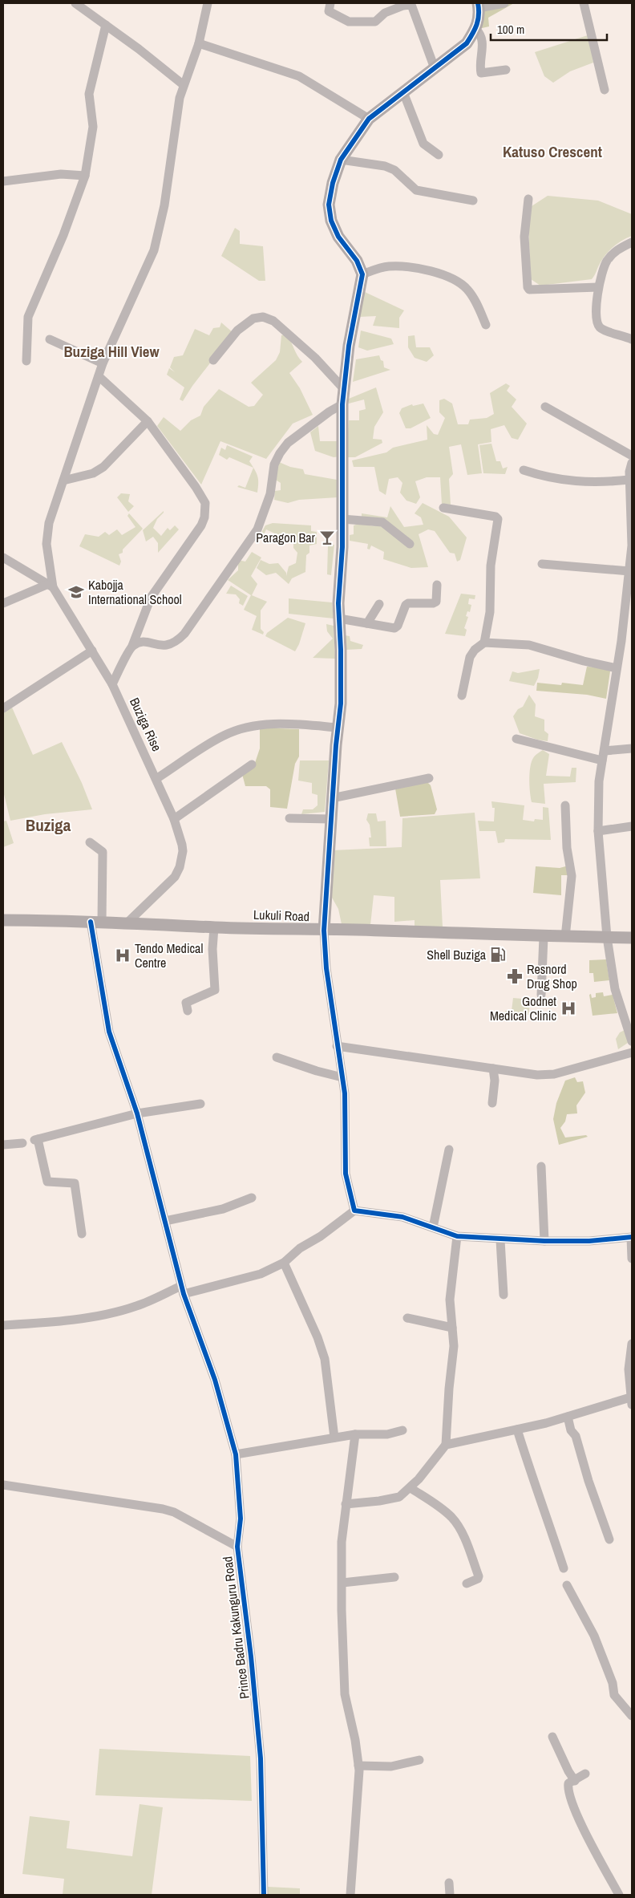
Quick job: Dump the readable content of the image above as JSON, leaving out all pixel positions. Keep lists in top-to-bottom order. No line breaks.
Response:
{"streets":{"street":["Buziga Rise","Lukuli Road","Prince Badru Kakunguru Road"]},"crossings":[["Buziga Rise","Lukuli Road"],["Lukuli Road","Prince Badru Kakunguru Road"]],"districts":["Katuso Crescent","Buziga Hill View","Buziga"],"places":{"bar":["Paragon Bar"],"school or university":["Kabojja International School"],"fuel station":["Shell Buziga"],"hospital":["Tendo Medical Centre","Godnet Medical Clinic"],"pharmacy":["Resnord Drug Shop"]},"scale_bar":"100 m"}
